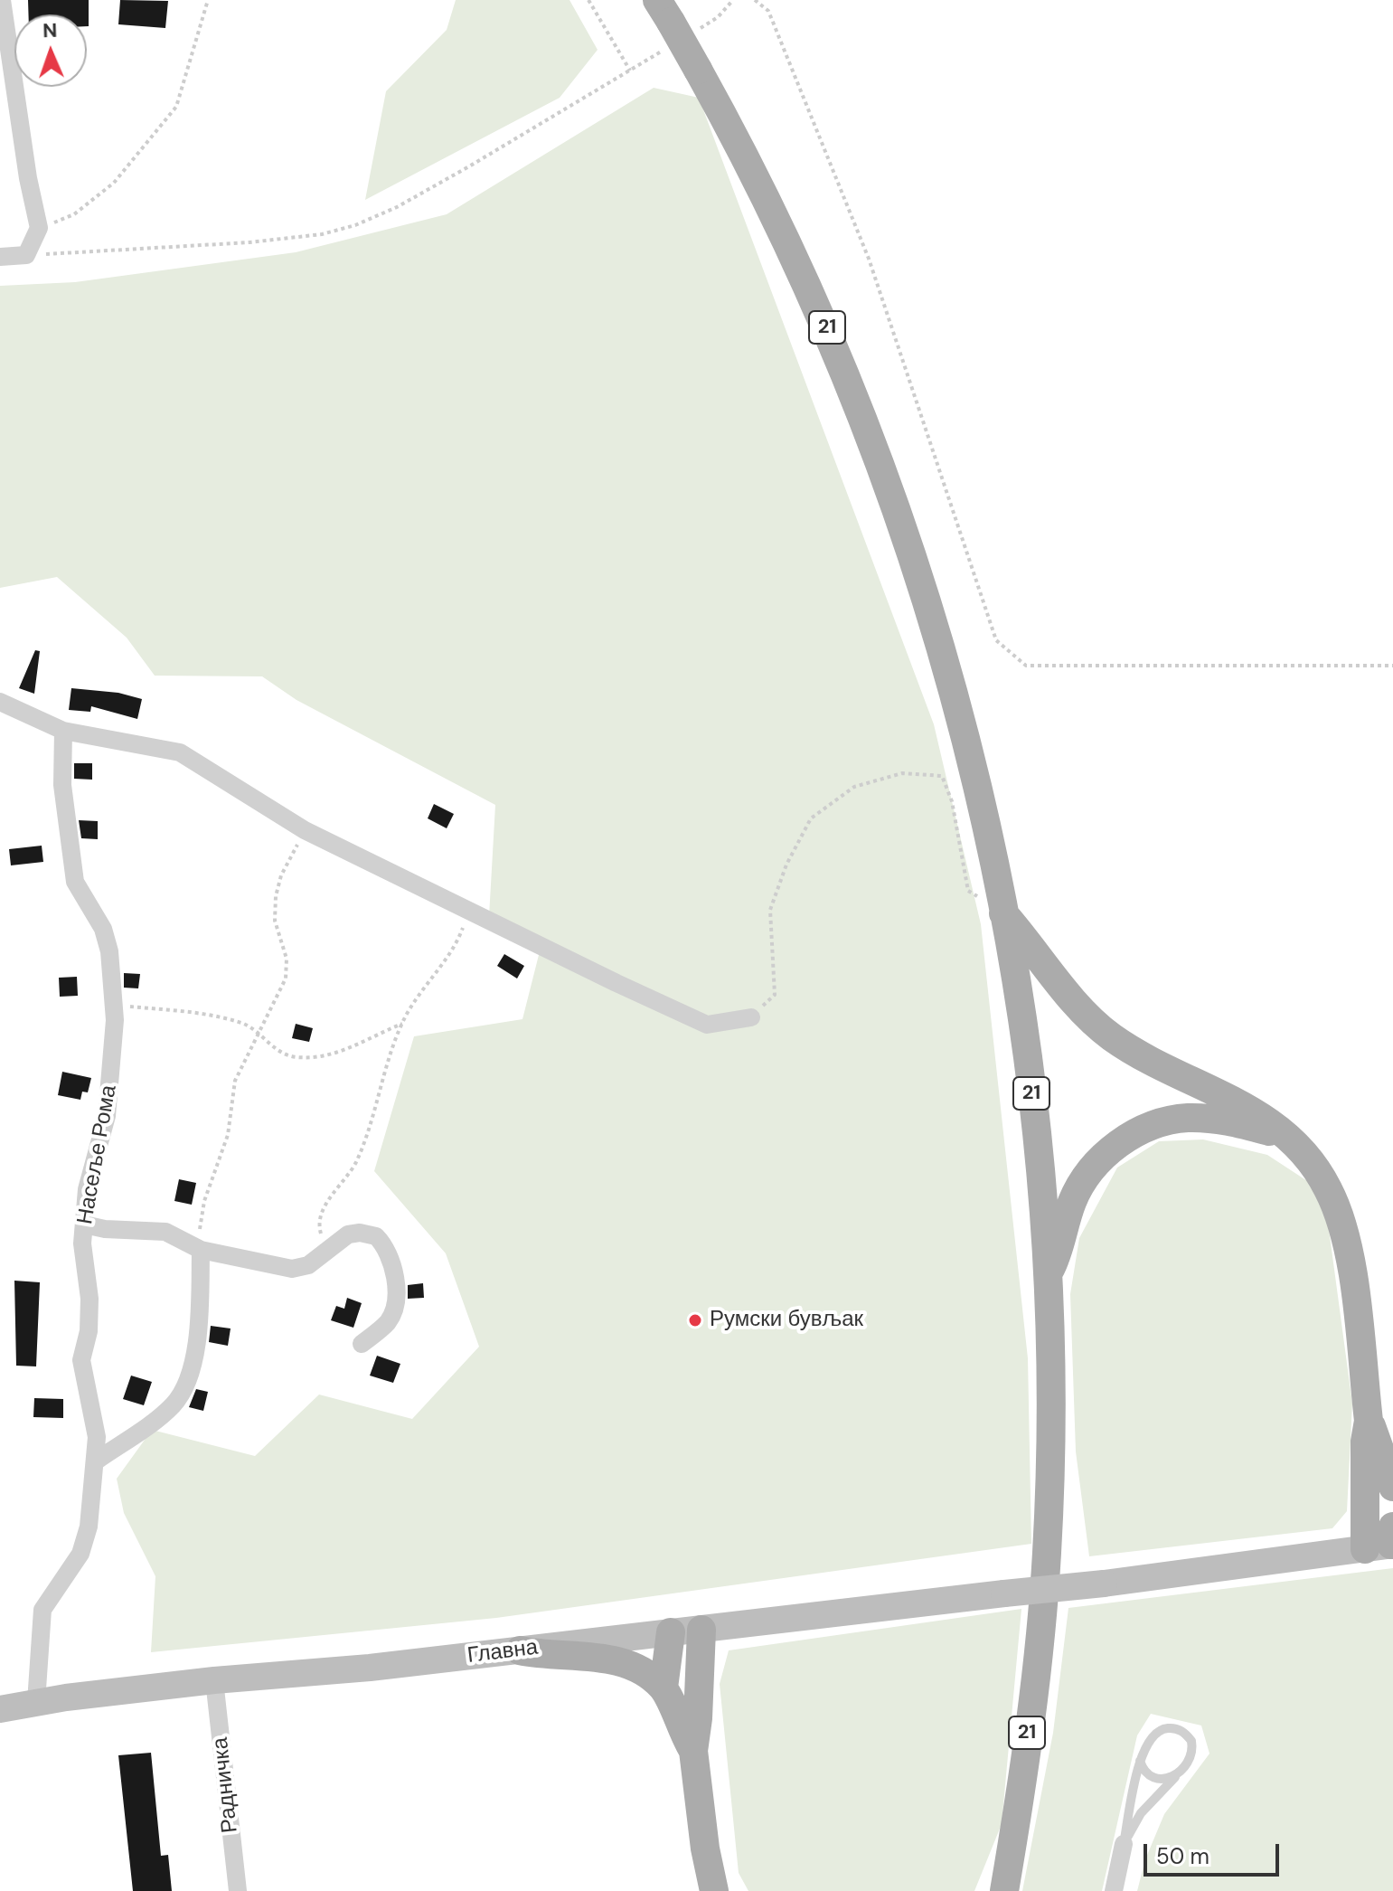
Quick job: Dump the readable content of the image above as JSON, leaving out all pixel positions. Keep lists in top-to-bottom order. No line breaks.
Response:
{"streets":{"main road":["21","Главна"],"street":["Насеље Рома","Радничка"]},"crossings":[["Насеље Рома","Главна"],["Главна","Радничка"]],"places":["Румски бувљак"],"scale_bar":"50 m","north":"top"}
